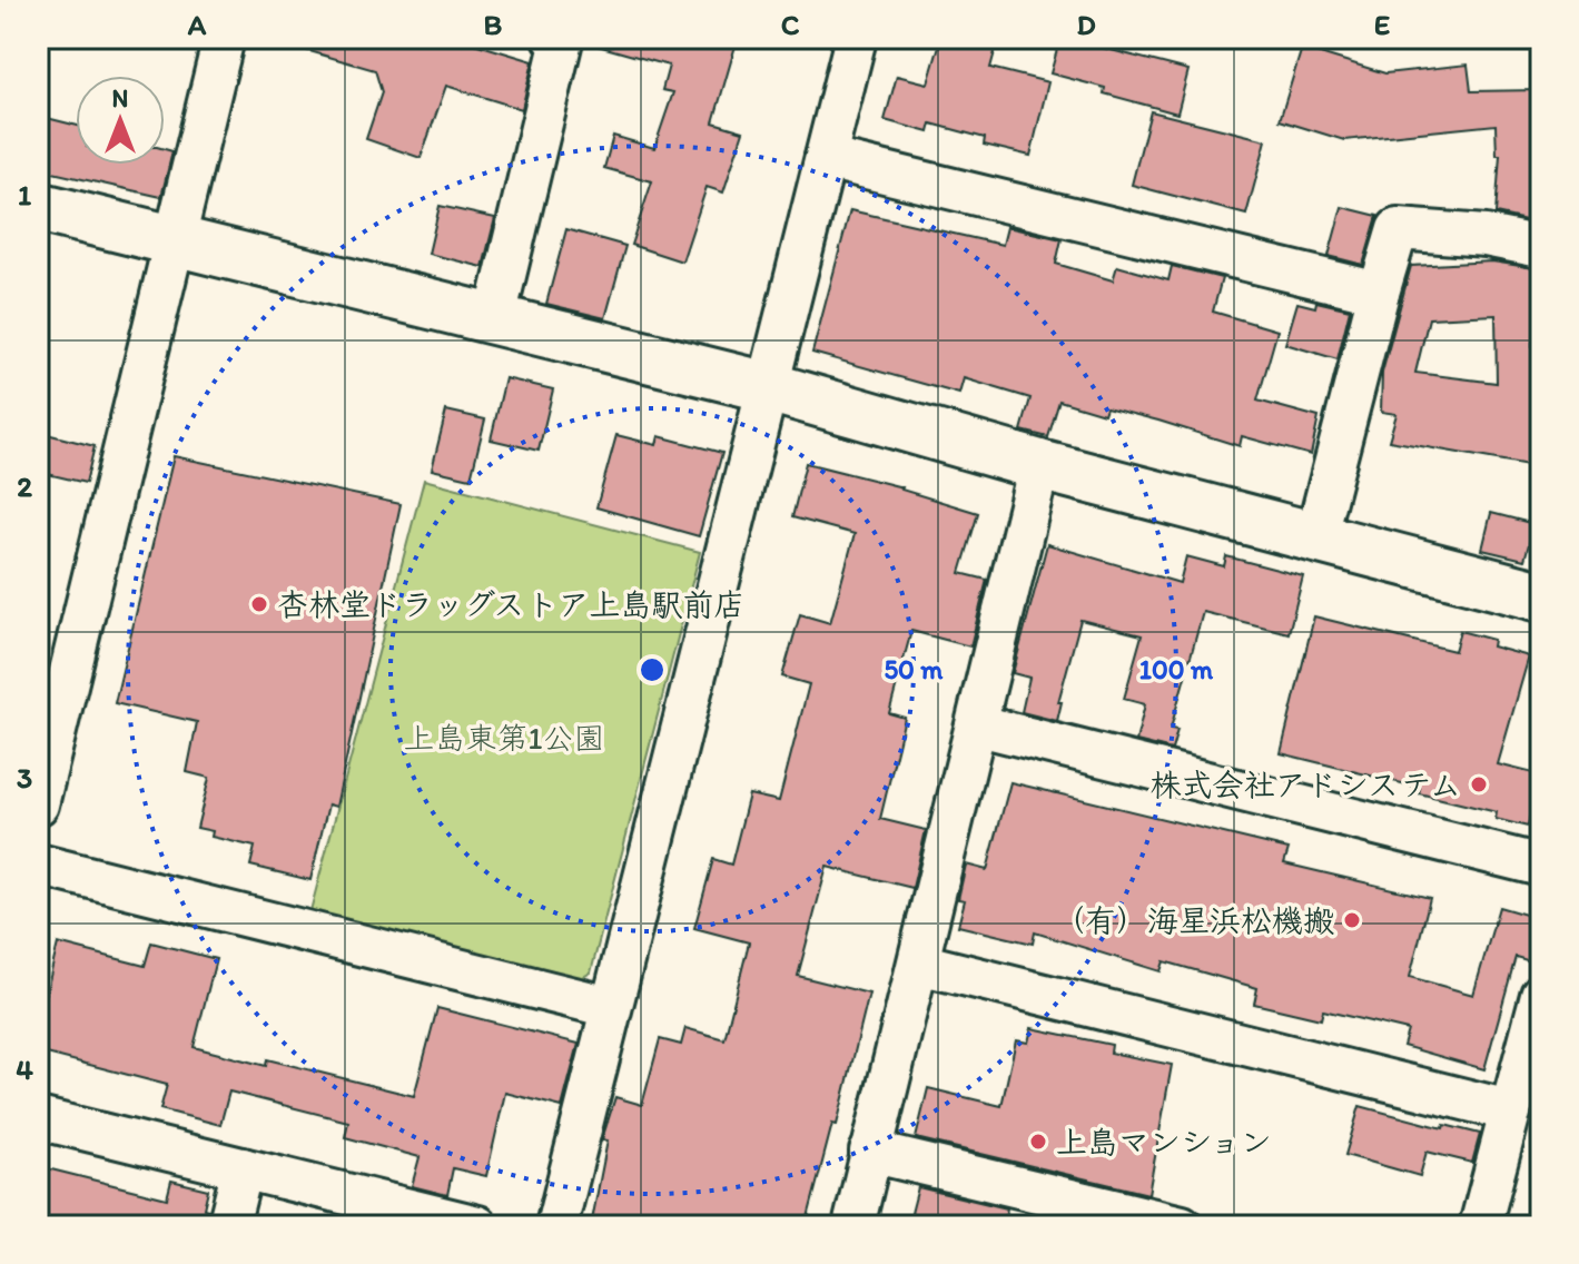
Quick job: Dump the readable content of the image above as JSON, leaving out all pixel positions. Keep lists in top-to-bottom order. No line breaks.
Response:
{"parks":["上島東第1公園"],"places":["杏林堂ドラッグストア上島駅前店","株式会社アドシステム","（有）海星浜松機搬","上島マンション"],"north":"top","grid":{"columns":["A","B","C","D","E"],"rows":["1","2","3","4"]},"rings":["50 m","100 m"]}
